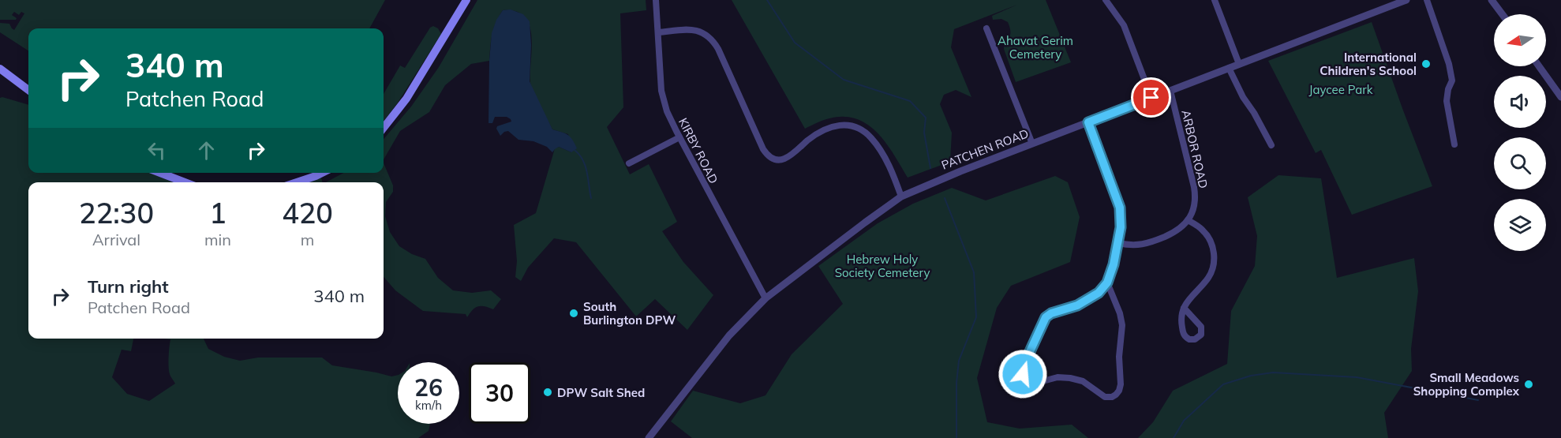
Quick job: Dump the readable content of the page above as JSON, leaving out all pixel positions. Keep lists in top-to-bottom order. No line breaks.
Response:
{"streets":{"street":["PATCHEN ROAD","ARBOR ROAD","KIRBY ROAD"]},"crossings":[["PATCHEN ROAD","ARBOR ROAD"],["PATCHEN ROAD","KIRBY ROAD"]],"parks":["Ahavat Gerim Cemetery","Jaycee Park","Hebrew Holy Society Cemetery"],"places":["International Children's School","South Burlington DPW","Small Meadows Shopping Complex","DPW Salt Shed"],"north":"left","page":{"turn":["340 m","Patchen Road"],"eta":["22:30","Arrival","1","min","420","m"],"list":[{"name":"Turn right","note":"Patchen Road","value":"340 m"}],"speed":"26 km/h","limit":"30"}}
